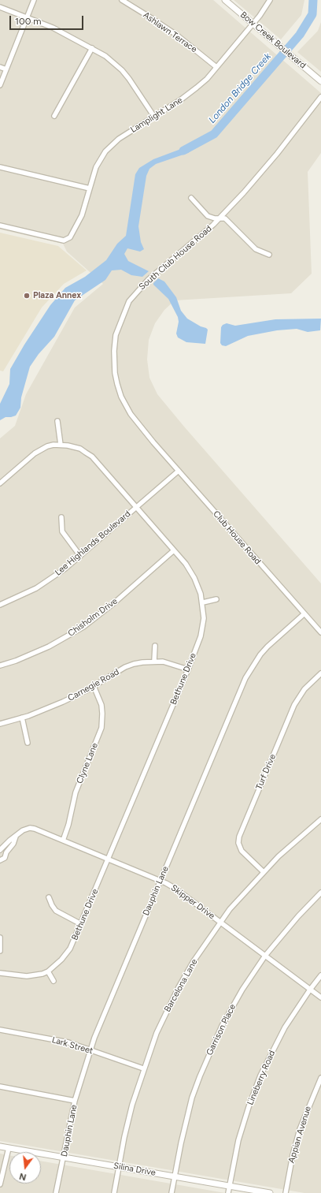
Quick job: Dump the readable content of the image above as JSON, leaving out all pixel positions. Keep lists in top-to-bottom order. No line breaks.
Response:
{"streets":{"street":["Ashlawn Terrace","Bow Creek Boulevard","Lamplight Lane","South Club House Road","Club House Road","Lee Highlands Boulevard","Chisholm Drive","Bethune Drive","Carnegie Road","Clyne Lane","Turf Drive","Dauphin Lane","Skipper Drive","Barcelona Lane","Garrison Place","Lark Street","Lineberry Road","Appian Avenue","Silina Drive"]},"crossings":[["Ashlawn Terrace","Lamplight Lane"],["Bow Creek Boulevard","Lamplight Lane"],["South Club House Road","Club House Road"],["Club House Road","Lee Highlands Boulevard"],["Club House Road","Dauphin Lane"],["Lee Highlands Boulevard","Bethune Drive"],["Chisholm Drive","Bethune Drive"],["Bethune Drive","Carnegie Road"],["Bethune Drive","Skipper Drive"],["Carnegie Road","Clyne Lane"],["Clyne Lane","Skipper Drive"],["Turf Drive","Barcelona Lane"],["Dauphin Lane","Skipper Drive"],["Dauphin Lane","Lark Street"],["Dauphin Lane","Silina Drive"],["Skipper Drive","Barcelona Lane"],["Skipper Drive","Garrison Place"],["Skipper Drive","Lineberry Road"],["Barcelona Lane","Lark Street"],["Barcelona Lane","Silina Drive"],["Garrison Place","Silina Drive"],["Lineberry Road","Silina Drive"]],"water":["London Bridge Creek"],"places":["Plaza Annex"],"scale_bar":"100 m","north":"bottom"}
